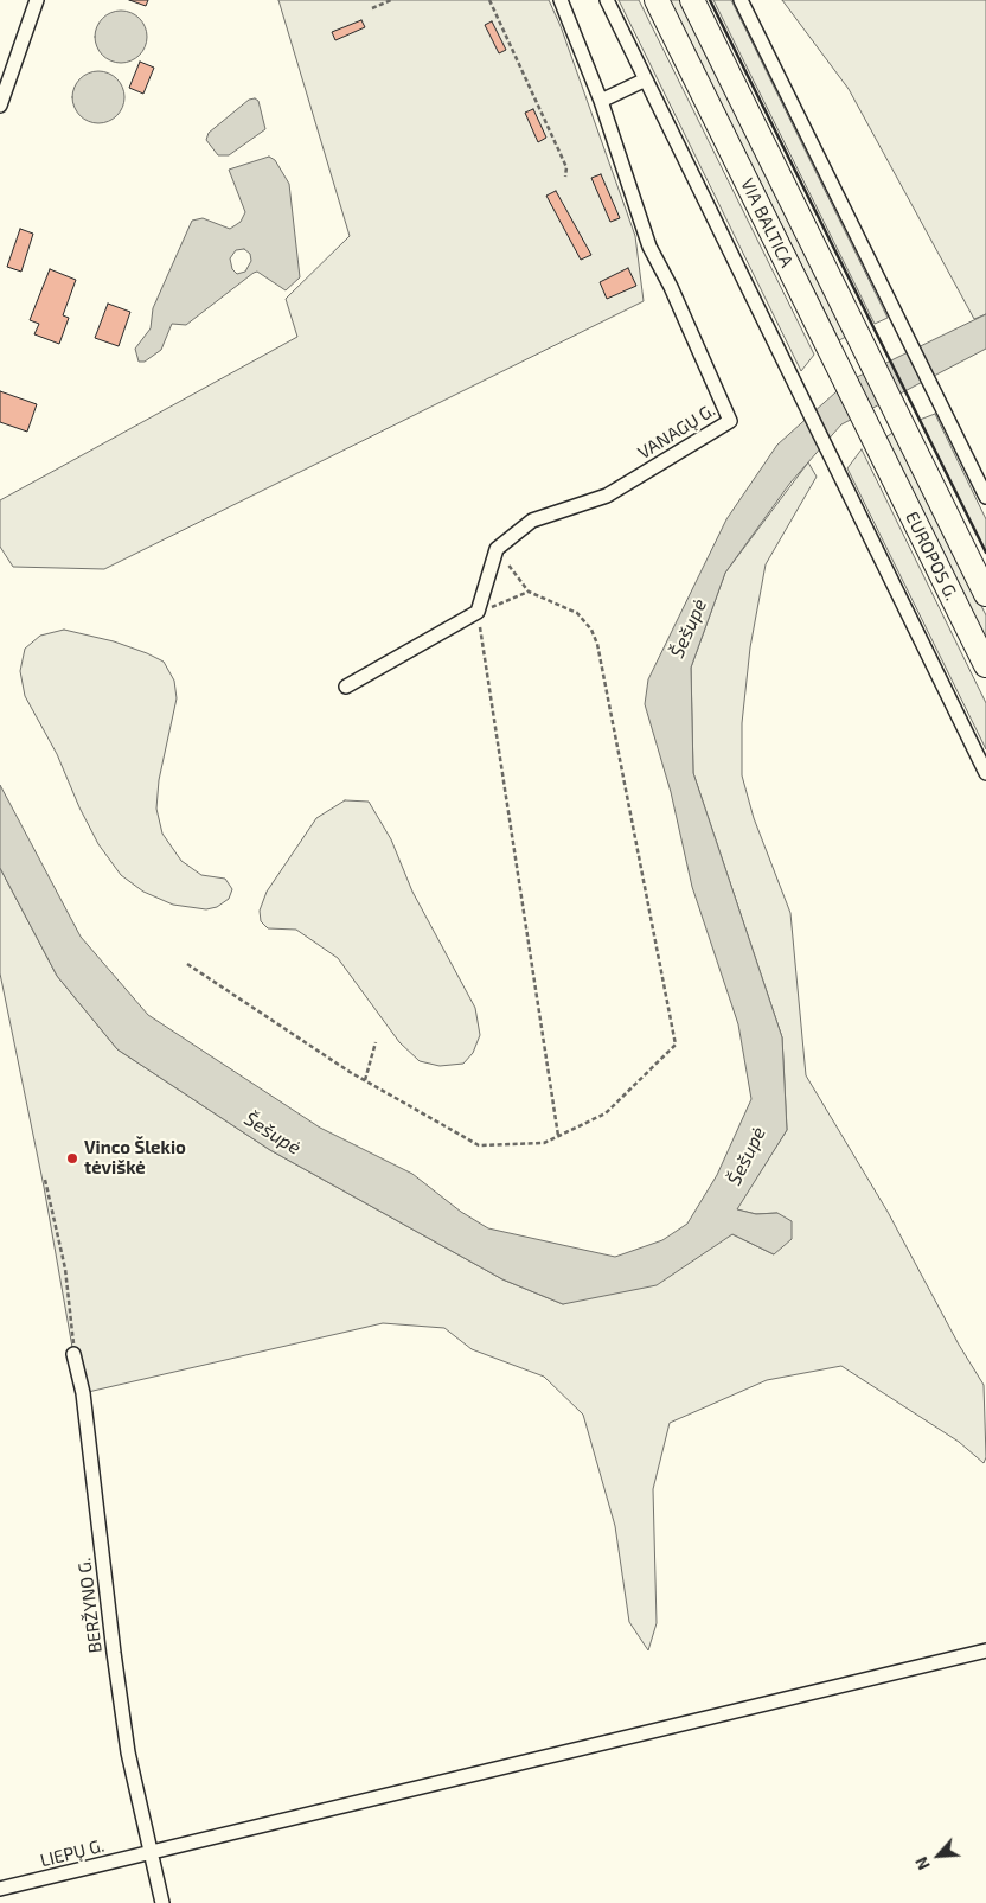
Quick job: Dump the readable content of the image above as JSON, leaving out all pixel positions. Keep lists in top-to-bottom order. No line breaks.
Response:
{"streets":{"highway":["VIA BALTICA","EUROPOS G."],"street":["VANAGŲ G.","BERŽYNO G.","LIEPŲ G."]},"crossings":[["VIA BALTICA","EUROPOS G."],["BERŽYNO G.","LIEPŲ G."]],"water":["Šešupė"],"places":["Vinco Šlekio tėviškė"],"north":"bottom left"}
